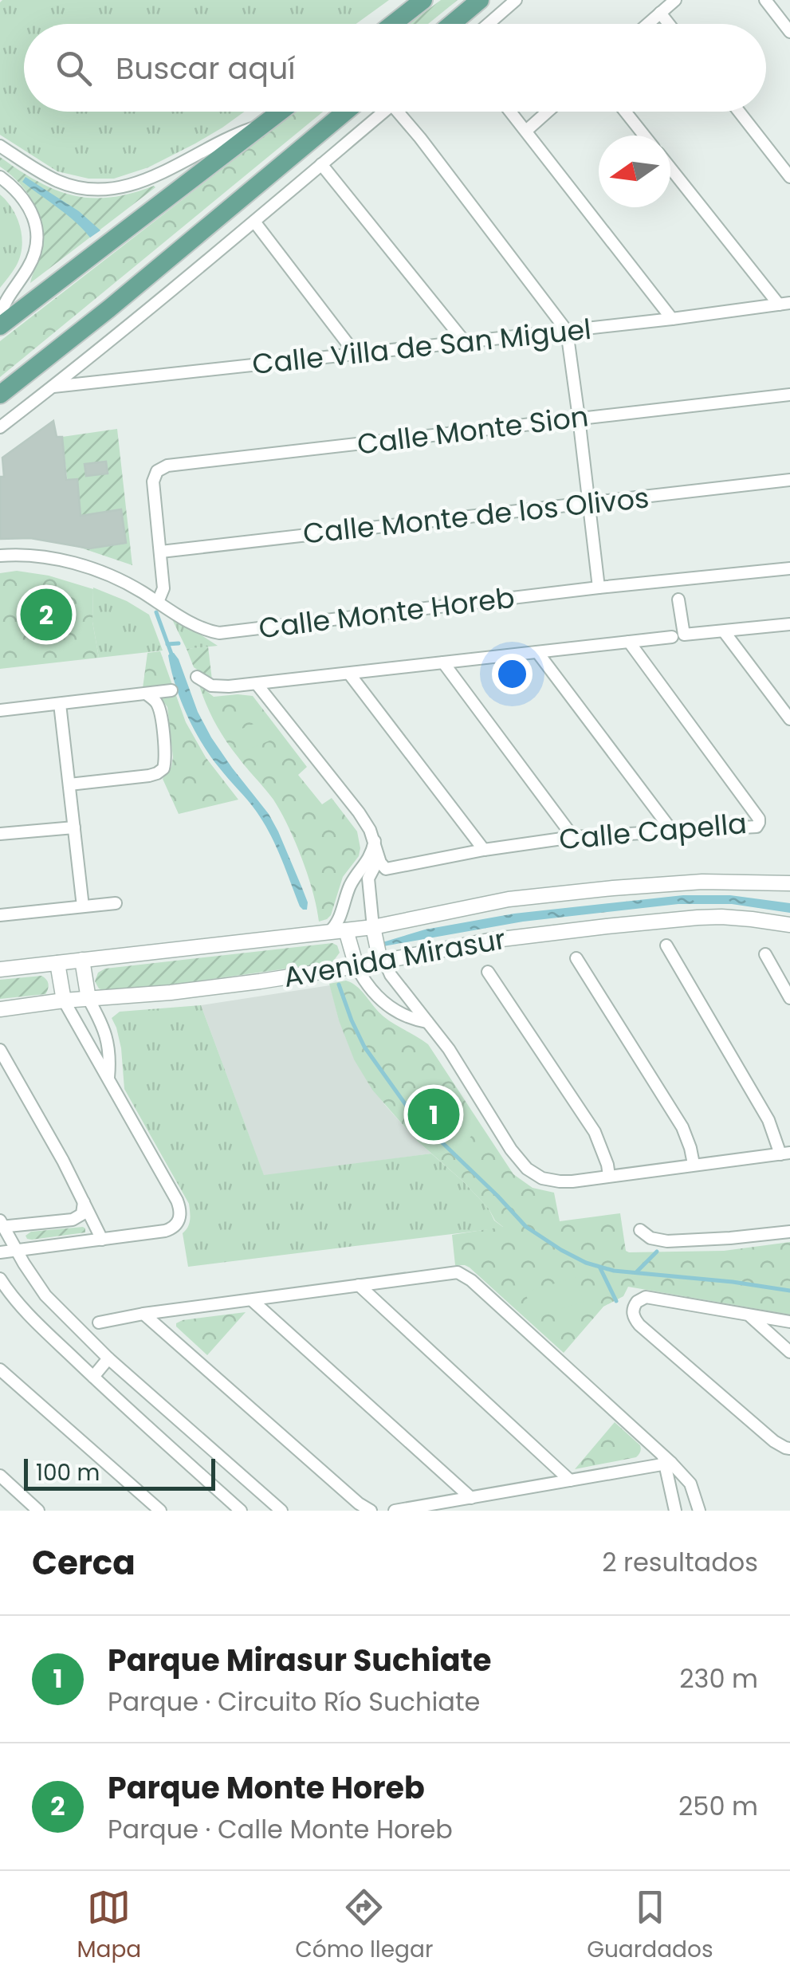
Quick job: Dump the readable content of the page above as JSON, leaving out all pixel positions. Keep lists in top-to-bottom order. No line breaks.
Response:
{"streets":{"street":["Calle Villa de San Miguel","Calle Monte Sion","Calle Monte de los Olivos","Calle Monte Horeb","Calle Capella","Avenida Mirasur"]},"crossings":[["Calle Monte Sion","Calle Monte de los Olivos"]],"scale_bar":"100 m","north":"left","page":{"search":"Buscar aquí","pins":["2","1"],"scale":"100 m","heading":["Cerca","2 resultados"],"list":[{"mark":"1","name":"Parque Mirasur Suchiate","note":"Parque · Circuito Río Suchiate","value":"230 m"},{"mark":"2","name":"Parque Monte Horeb","note":"Parque · Calle Monte Horeb","value":"250 m"}],"nav":["Mapa","Cómo llegar","Guardados"]}}
